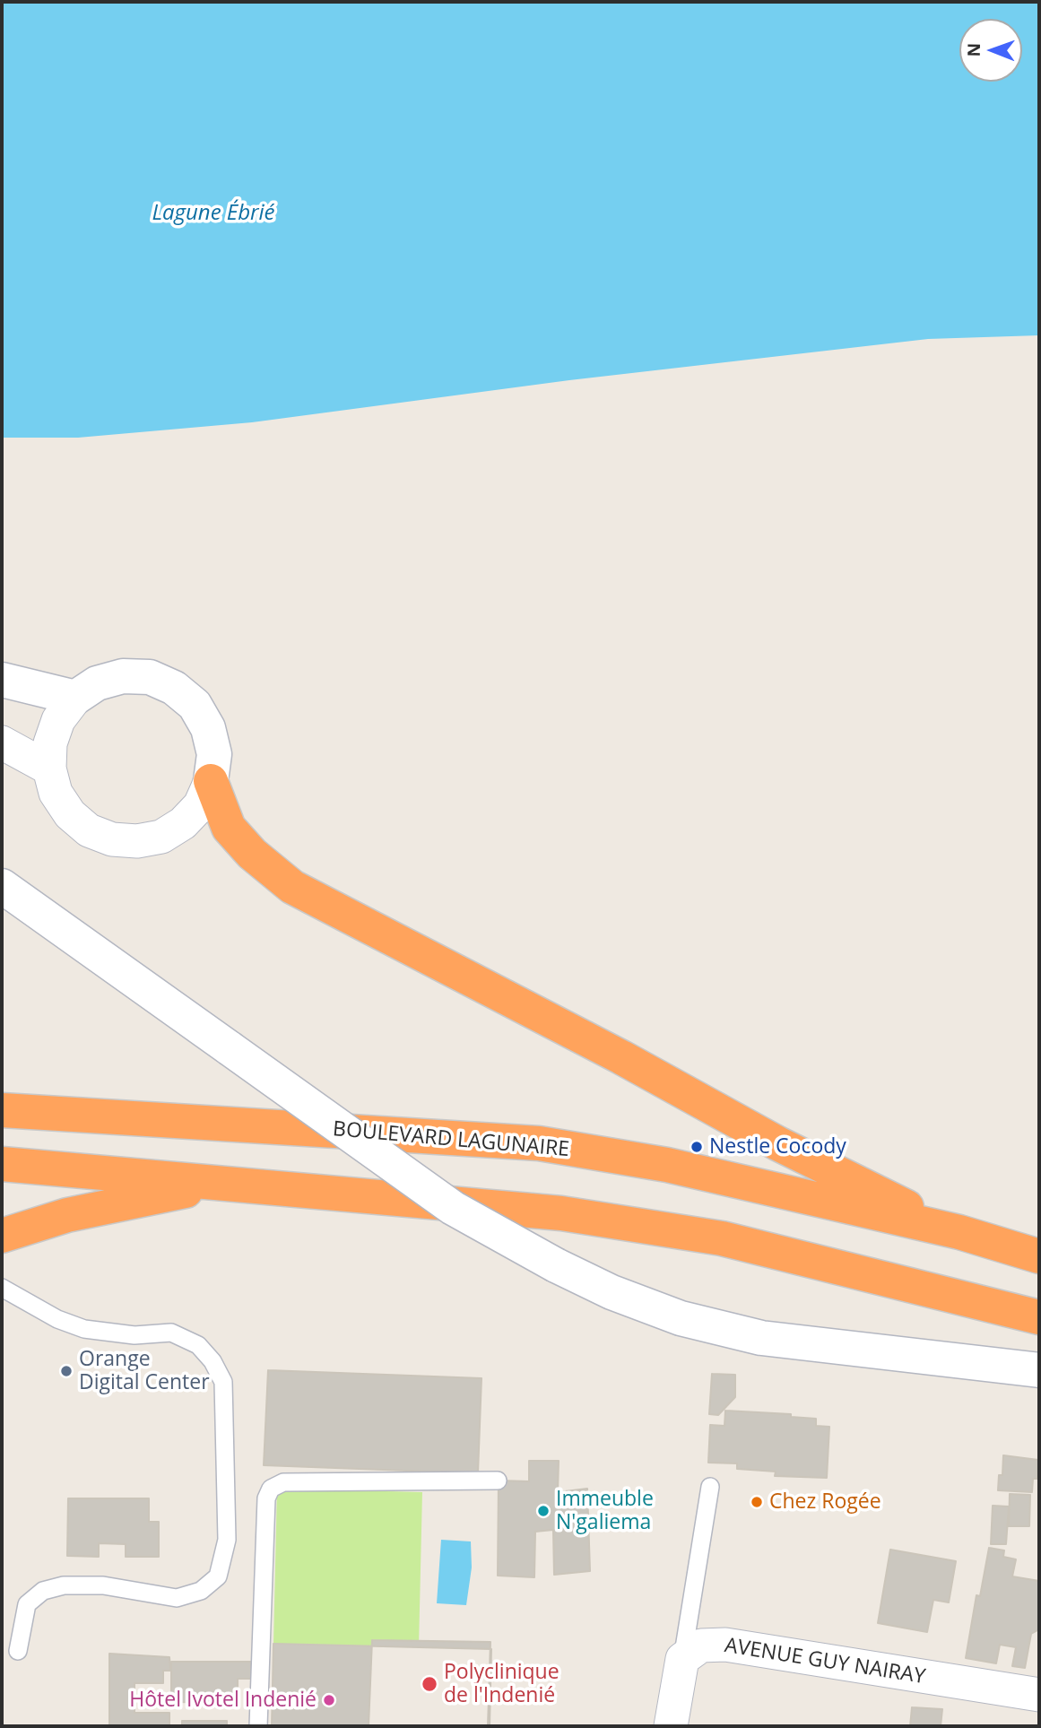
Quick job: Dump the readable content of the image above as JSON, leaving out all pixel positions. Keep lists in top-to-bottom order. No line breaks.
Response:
{"streets":{"highway":["BOULEVARD LAGUNAIRE"],"street":["AVENUE GUY NAIRAY"]},"water":["Lagune Ébrié"],"places":["Nestle Cocody","Orange Digital Center","Chez Rogée","Immeuble N'galiema","Polyclinique de l'Indenié","Hôtel Ivotel Indenié"],"north":"left"}
